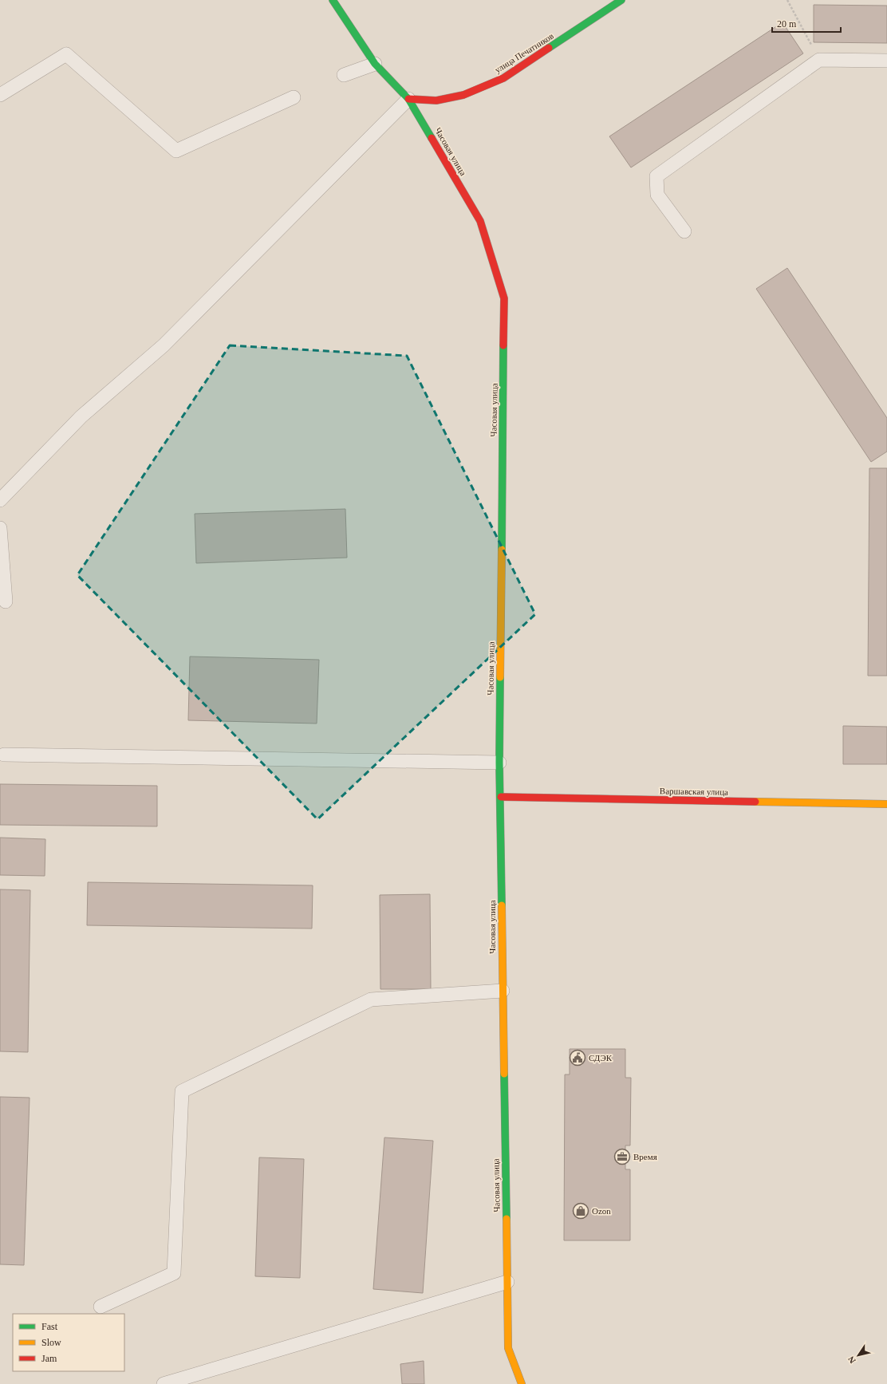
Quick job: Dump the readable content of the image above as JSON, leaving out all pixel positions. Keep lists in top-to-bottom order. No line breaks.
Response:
{"streets":{"street":["улица Печатников","Часовая улица","Варшавская улица"]},"crossings":[["улица Печатников","Часовая улица"],["Часовая улица","Варшавская улица"]],"places":{"public building":["СДЭК"],"office":["Время"],"shop":["Ozon"]},"legend":["Fast","Slow","Jam"],"scale_bar":"20 m","north":"bottom left"}
